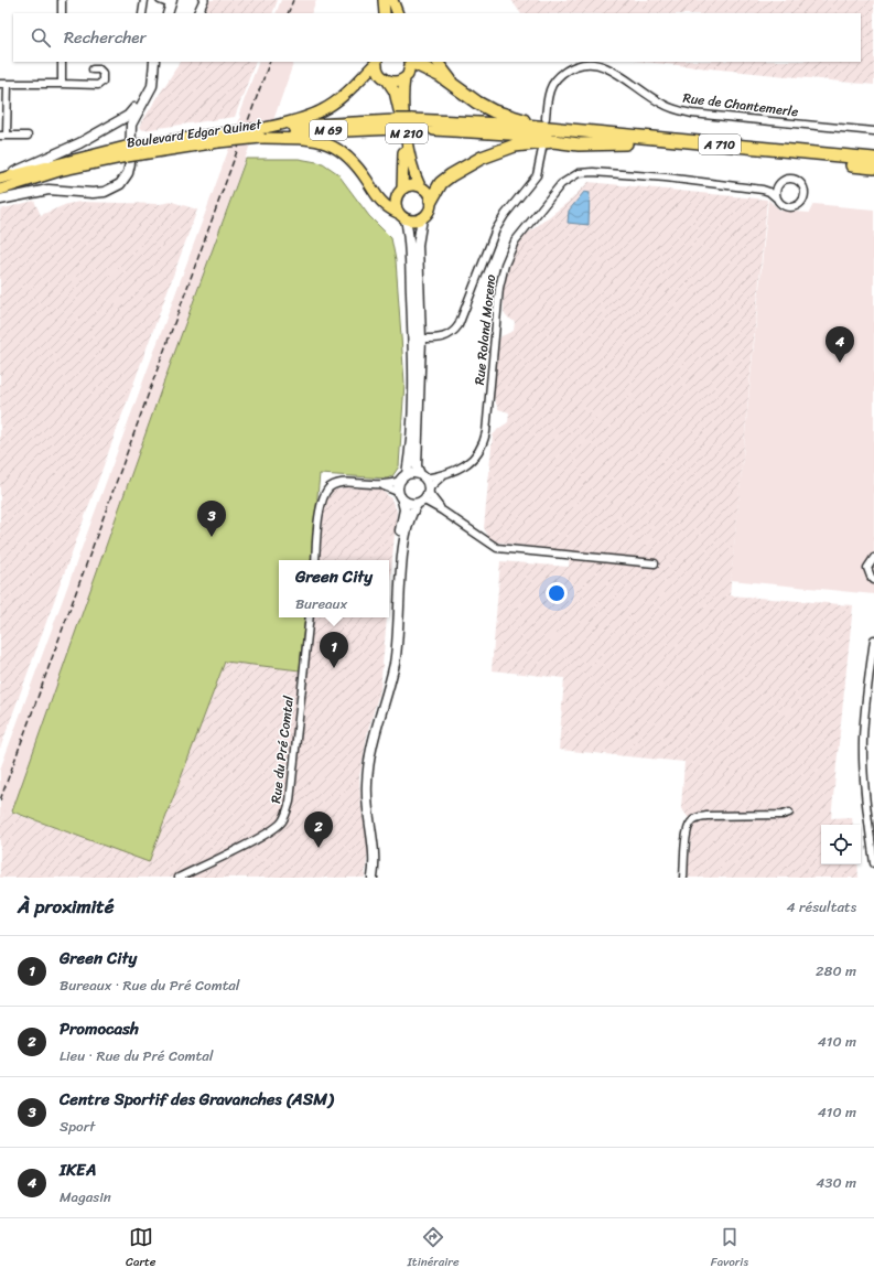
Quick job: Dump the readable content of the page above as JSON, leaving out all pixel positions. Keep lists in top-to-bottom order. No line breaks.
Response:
{"streets":{"highway":["A 710"],"main road":["M 69","Boulevard Edgar Quinet","M 210"],"street":["Rue de Chantemerle","Rue Roland Moreno","Rue du Pré Comtal"]},"crossings":[["M 69","Boulevard Edgar Quinet"],["M 69","A 710"],["Boulevard Edgar Quinet","A 710"]],"page":{"search":"Rechercher","pins":["4","3","1","2"],"popup":["Green City","Bureaux"],"heading":["À proximité","4 résultats"],"list":[{"mark":"1","name":"Green City","note":"Bureaux · Rue du Pré Comtal","value":"280 m"},{"mark":"2","name":"Promocash","note":"Lieu · Rue du Pré Comtal","value":"410 m"},{"mark":"3","name":"Centre Sportif des Gravanches (ASM)","note":"Sport","value":"410 m"},{"mark":"4","name":"IKEA","note":"Magasin","value":"430 m"}],"nav":["Carte","Itinéraire","Favoris"]}}
